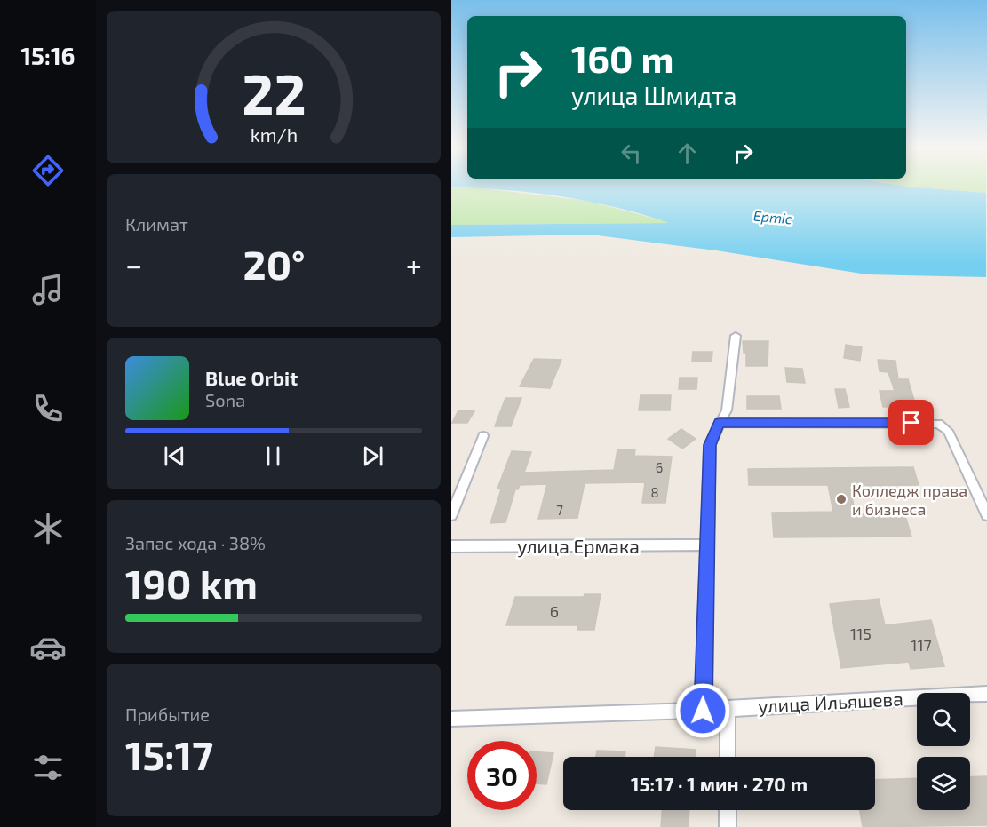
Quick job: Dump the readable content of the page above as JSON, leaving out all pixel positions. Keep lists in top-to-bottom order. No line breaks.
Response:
{"streets":{"street":["улица Ермака","улица Ильяшева"]},"water":["Ертіс"],"places":["Колледж права и бизнеса"],"house_numbers":["6","8","7","6","115","117"],"page":{"tabs":"15:16","turn":["160 m","улица Шмидта"],"tile":["Климат",["Запас хода · 38%","190 km"],["Прибытие","15:17"]],"heat":["−","20°","+"],"song":["Blue Orbit","Sona"],"limit":"30","trip":"15:17 · 1 мин · 270 m","gauge":["22","km/h"]}}
